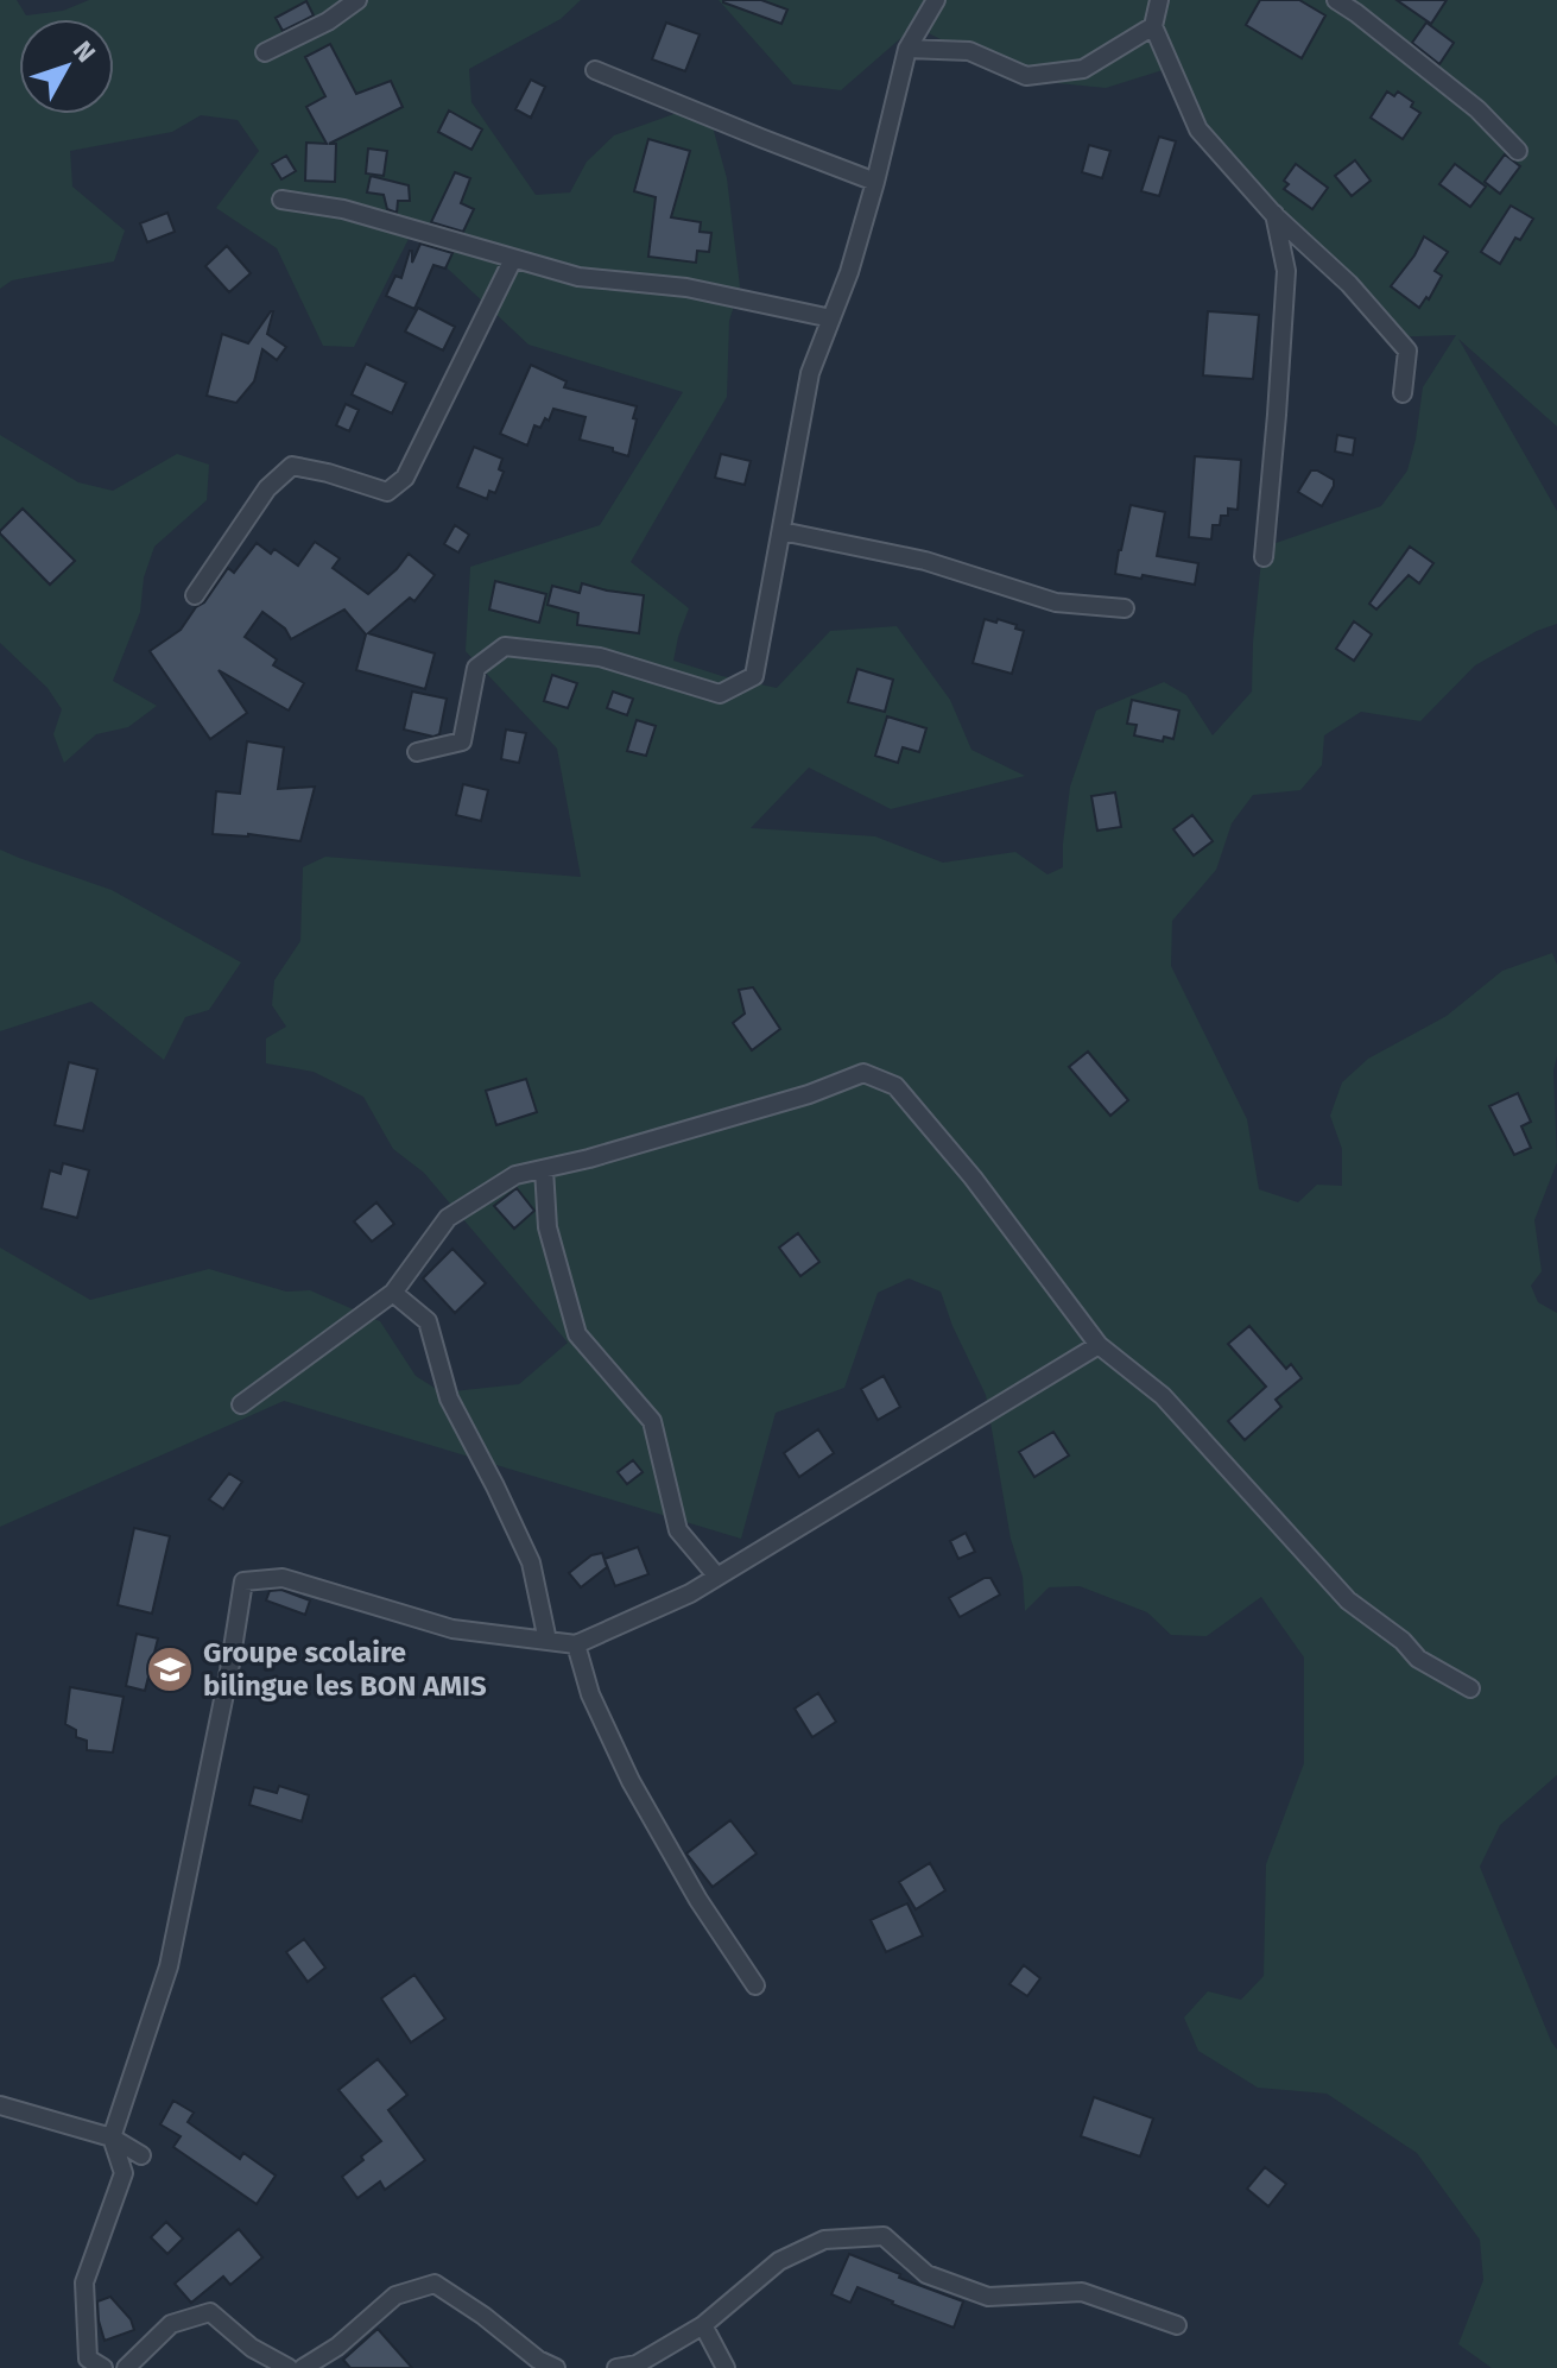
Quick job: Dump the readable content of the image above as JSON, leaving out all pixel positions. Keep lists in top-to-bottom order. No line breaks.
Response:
{"places":{"school or university":["Groupe scolaire bilingue les BON AMIS"]},"north":"top right"}
